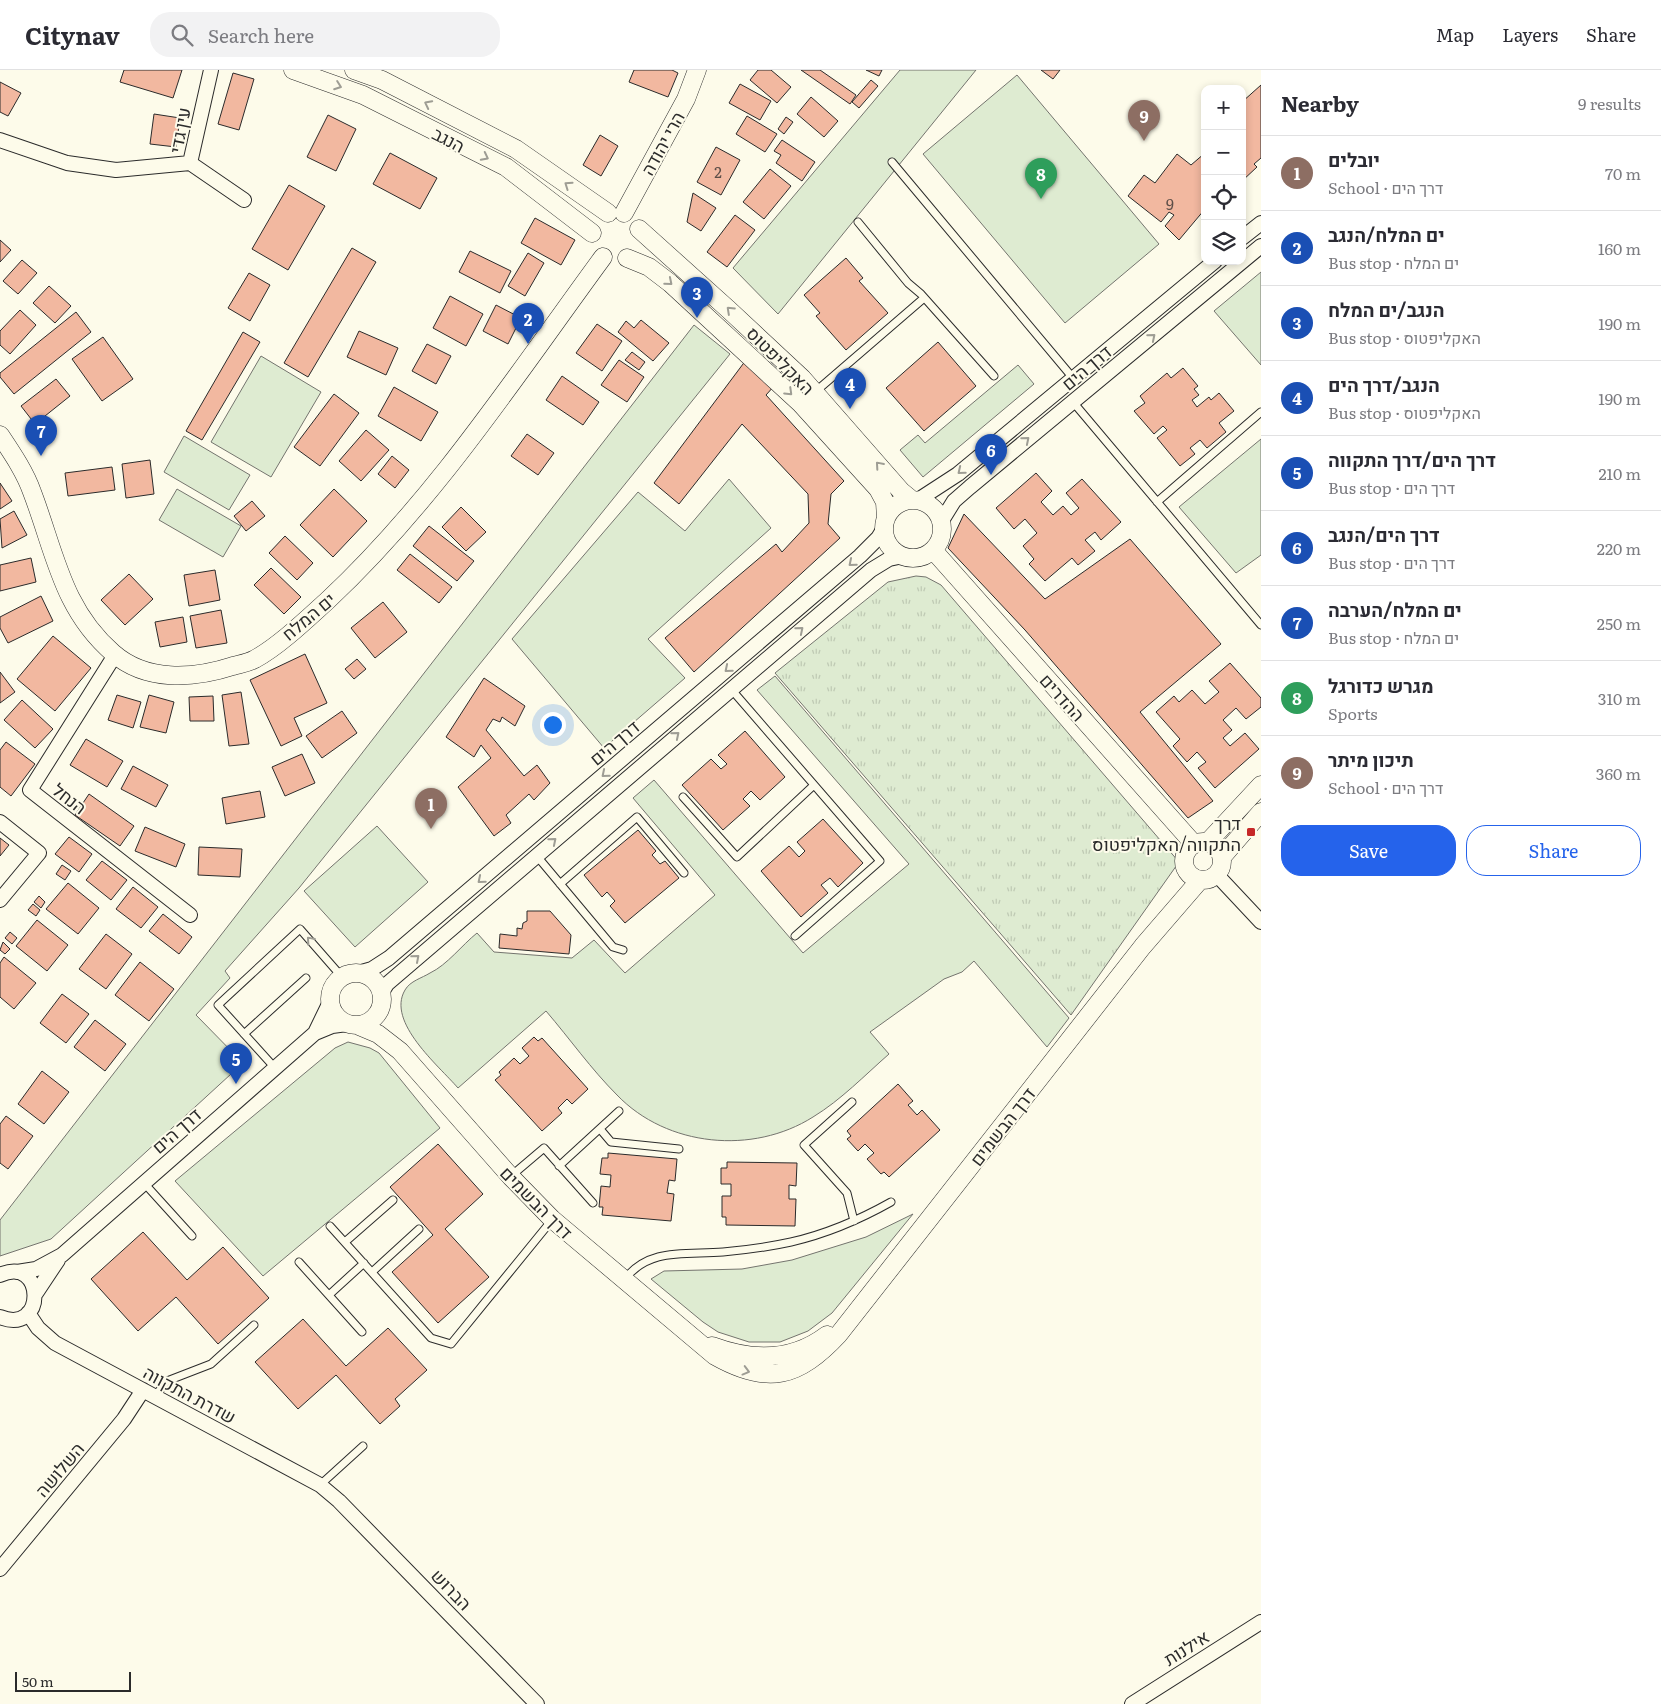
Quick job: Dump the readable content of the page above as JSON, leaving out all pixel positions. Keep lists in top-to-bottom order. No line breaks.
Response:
{"streets":{"street":["עין גדי","הנגב","הרי יהודה","האקליפטוס","דרך הים","ים המלח","ההדרים","הנחל","דרך הבשמים","שדרת התקווה","השלושה","הברוש","אילנות"]},"crossings":[["הנגב","הרי יהודה"],["הנגב","האקליפטוס"],["הנגב","ים המלח"],["הרי יהודה","האקליפטוס"],["הרי יהודה","ים המלח"],["האקליפטוס","דרך הים"],["האקליפטוס","ים המלח"],["האקליפטוס","ההדרים"],["דרך הים","ההדרים"],["דרך הים","דרך הבשמים"],["דרך הים","שדרת התקווה"],["ים המלח","הנחל"],["ההדרים","דרך הבשמים"],["שדרת התקווה","השלושה"],["שדרת התקווה","הברוש"]],"places":{"transit":["דרך התקווה/האקליפטוס"]},"house_numbers":["2","9"],"scale_bar":"50 m","page":{"header":"Citynav","search":"Search here","nav":["Map","Layers","Share"],"heading":["Nearby","9 results"],"map_buttons":["+","−"],"pins":["9","8","3","2","4","7","6","1","5"],"list":[{"mark":"1","name":"יובלים","note":"School · דרך הים","value":"70 m"},{"mark":"2","name":"ים המלח/הנגב","note":"Bus stop · ים המלח","value":"160 m"},{"mark":"3","name":"הנגב/ים המלח","note":"Bus stop · האקליפטוס","value":"190 m"},{"mark":"4","name":"הנגב/דרך הים","note":"Bus stop · האקליפטוס","value":"190 m"},{"mark":"5","name":"דרך הים/דרך התקווה","note":"Bus stop · דרך הים","value":"210 m"},{"mark":"6","name":"דרך הים/הנגב","note":"Bus stop · דרך הים","value":"220 m"},{"mark":"7","name":"ים המלח/הערבה","note":"Bus stop · ים המלח","value":"250 m"},{"mark":"8","name":"מגרש כדורגל","note":"Sports","value":"310 m"},{"mark":"9","name":"תיכון מיתר","note":"School · דרך הים","value":"360 m"}],"buttons":["Save","Share"],"scale":"50 m"}}
